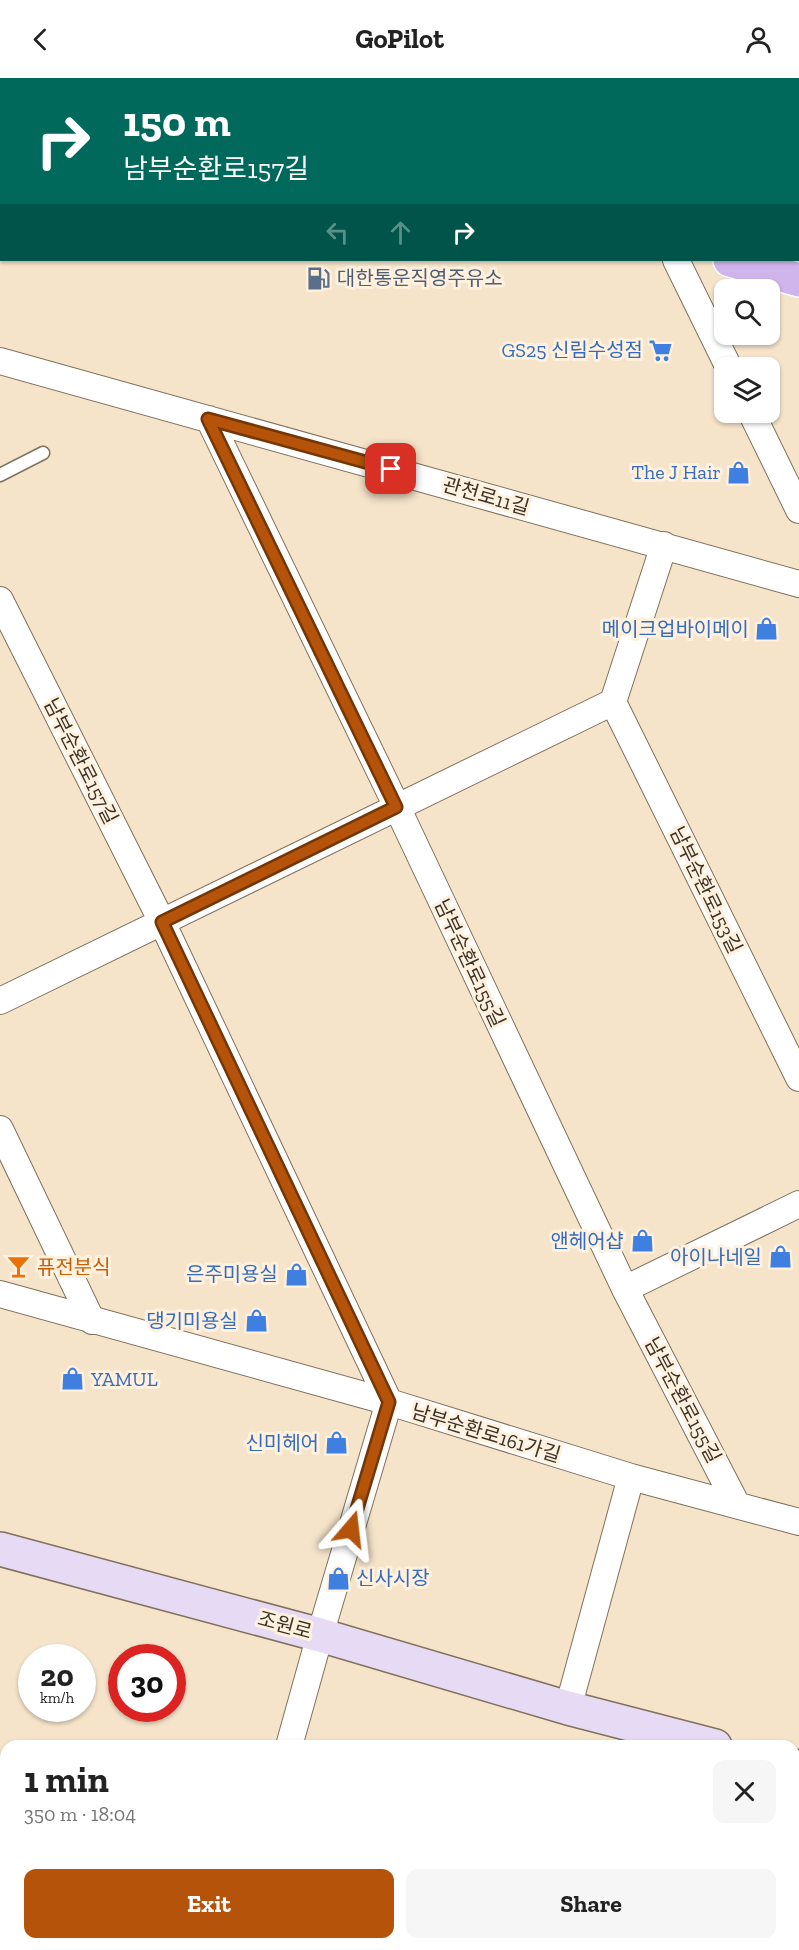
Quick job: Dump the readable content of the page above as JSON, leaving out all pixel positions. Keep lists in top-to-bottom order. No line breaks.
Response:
{"streets":{"street":["관천로11길","남부순환로157길","남부순환로153길","남부순환로155길","남부순환로161가길","조원로"]},"crossings":[["관천로11길","남부순환로155길"],["남부순환로157길","남부순환로161가길"],["남부순환로155길","남부순환로161가길"]],"places":{"fuel station":["대한통운직영주유소"],"supermarket":["GS25 신림수성점"],"shop":["The J Hair","메이크업바이메이","앤헤어샵","아이나네일","은주미용실","댕기미용실","YAMUL","신미헤어","신사시장"],"bar":["퓨전분식"]},"page":{"header":"GoPilot","turn":["150 m","남부순환로157길"],"speed":"20 km/h","limit":"30","heading":["1 min","350 m · 18:04"],"buttons":["Exit","Share"]}}
